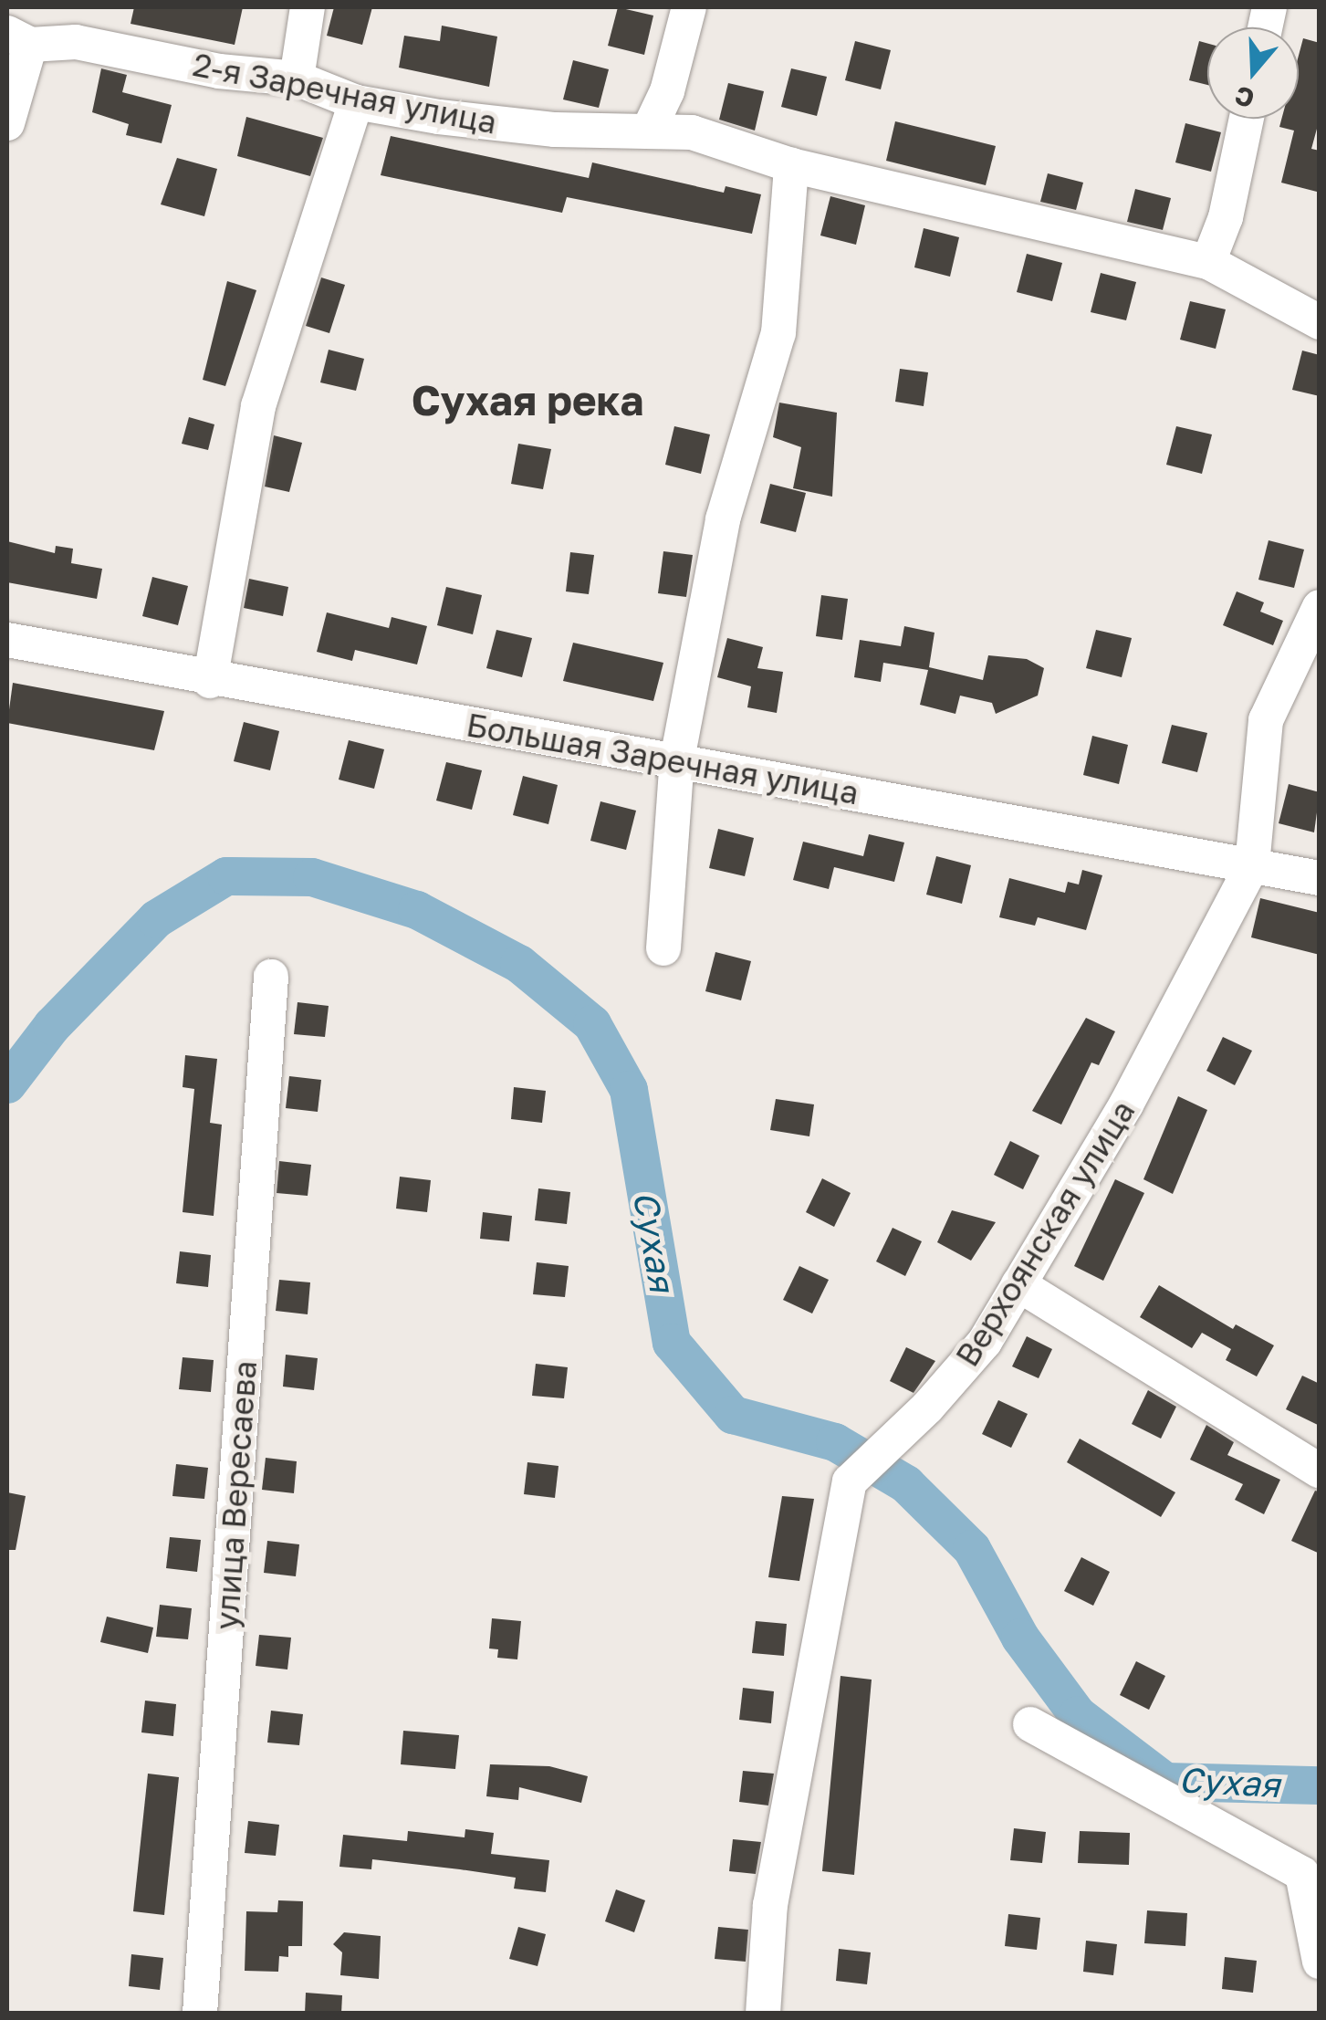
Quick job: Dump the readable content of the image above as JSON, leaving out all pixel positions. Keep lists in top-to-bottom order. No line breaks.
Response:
{"streets":{"street":["2-я Заречная улица","Большая Заречная улица","Верхоянская улица","улица Вересаева"]},"crossings":[["Большая Заречная улица","Верхоянская улица"]],"districts":["Сухая река"],"water":["Сухая"],"north":"bottom"}
